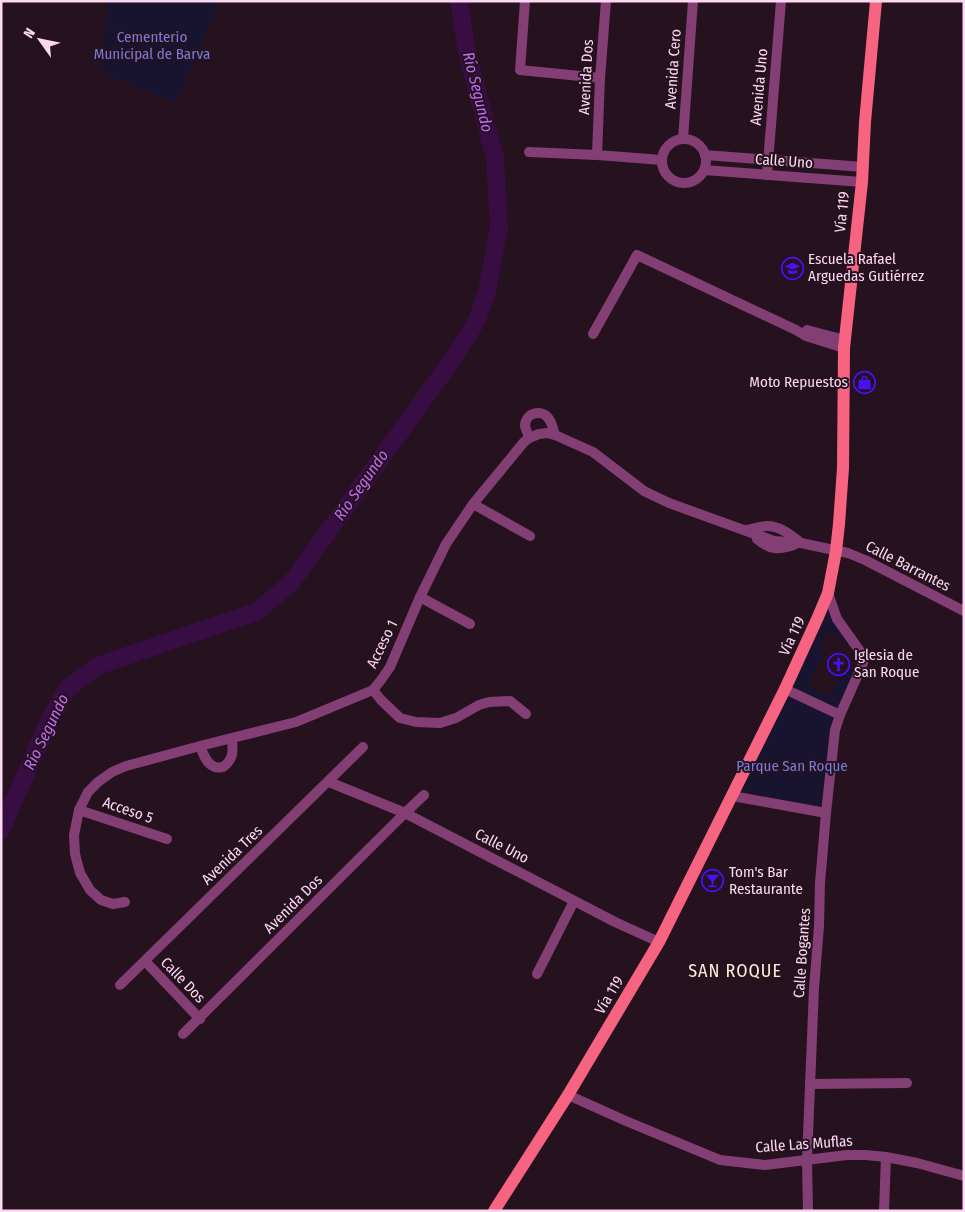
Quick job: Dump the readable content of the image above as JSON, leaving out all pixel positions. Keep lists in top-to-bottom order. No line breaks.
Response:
{"streets":{"main road":["Vía 119"],"street":["Avenida Cero","Avenida Dos","Avenida Uno","Calle Uno","Calle Barrantes","Acceso 1","Acceso 5","Avenida Tres","Calle Bogantes","Calle Dos","Calle Las Muflas"]},"crossings":[["Avenida Cero","Calle Uno"],["Avenida Dos","Calle Uno"],["Avenida Dos","Calle Dos"],["Avenida Uno","Calle Uno"],["Calle Uno","Vía 119"],["Calle Uno","Avenida Tres"],["Vía 119","Calle Barrantes"],["Vía 119","Calle Bogantes"],["Vía 119","Calle Las Muflas"],["Acceso 1","Acceso 5"],["Avenida Tres","Calle Dos"],["Calle Bogantes","Calle Las Muflas"]],"districts":["SAN ROQUE"],"water":["Río Segundo"],"parks":["Cementerio Municipal de Barva","Parque San Roque"],"places":{"school or university":["Escuela Rafael Arguedas Gutiérrez"],"shop":["Moto Repuestos"],"church":["Iglesia de San Roque"],"bar":["Tom's Bar Restaurante"]},"north":"top left"}
